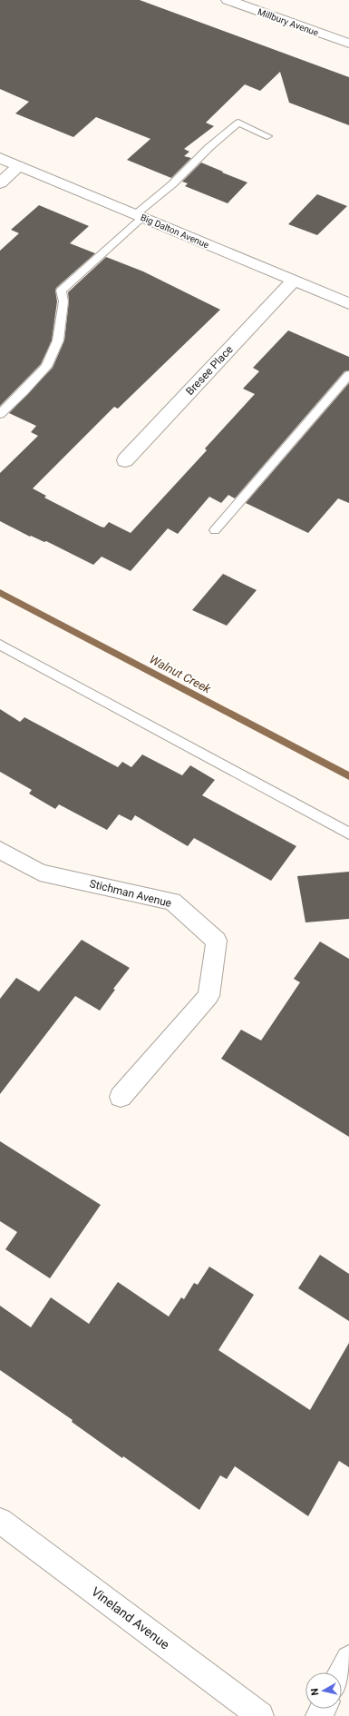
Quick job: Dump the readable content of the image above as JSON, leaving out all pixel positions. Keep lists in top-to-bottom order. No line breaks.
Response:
{"streets":{"street":["Millbury Avenue","Big Dalton Avenue","Bresee Place","Stichman Avenue","Vineland Avenue"]},"crossings":[["Big Dalton Avenue","Bresee Place"]],"water":["Walnut Creek"],"north":"left"}
